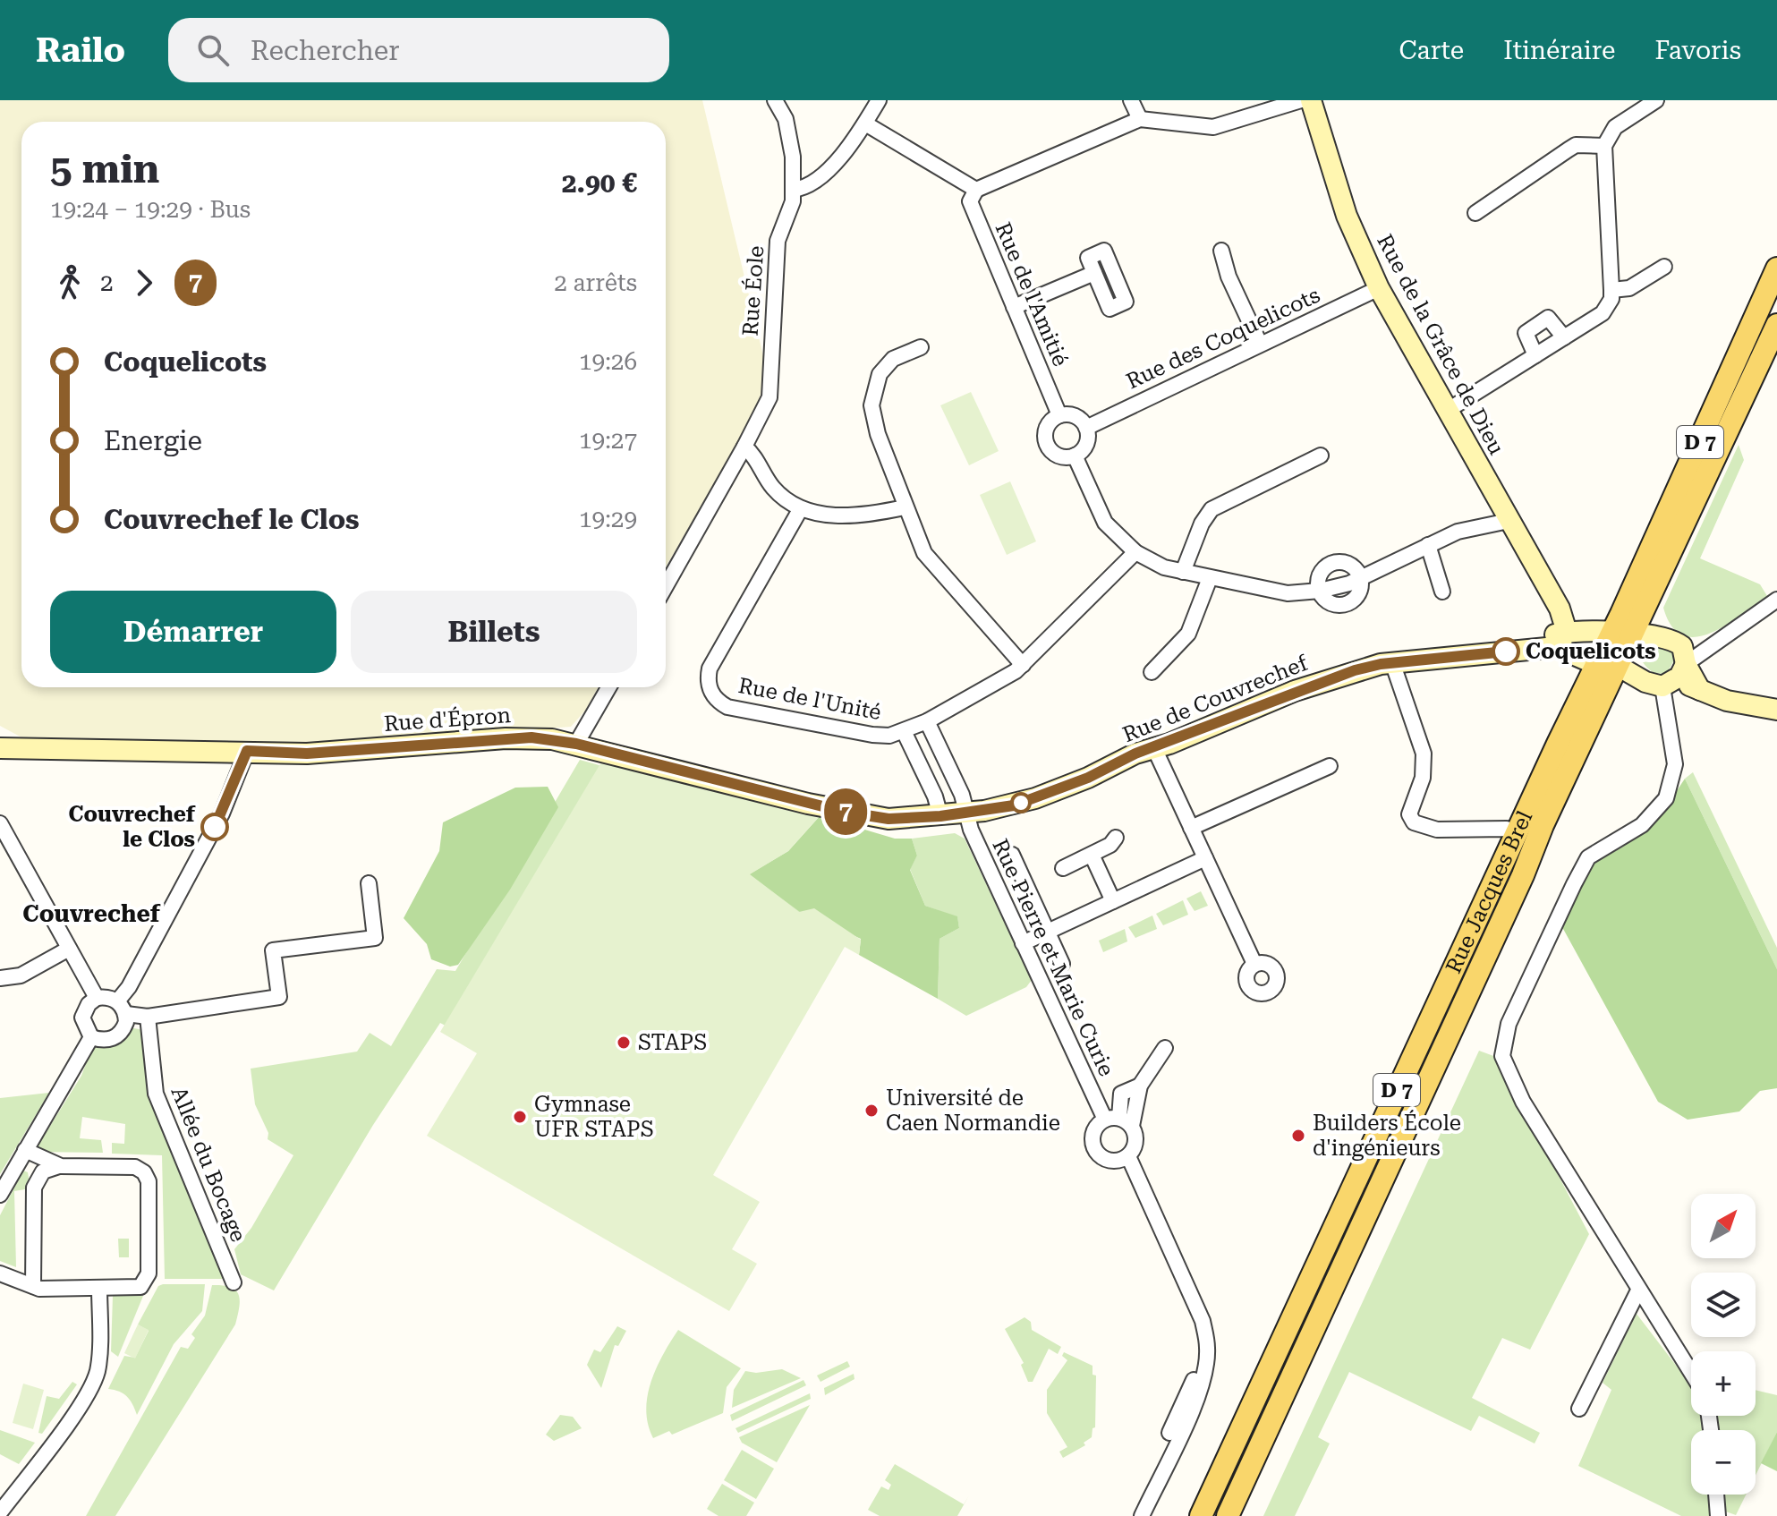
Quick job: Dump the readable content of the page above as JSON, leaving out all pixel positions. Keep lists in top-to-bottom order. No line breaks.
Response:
{"streets":{"main road":["D 7","Rue Jacques Brel"],"street":["Rue Éole","Rue de l'Amitié","Rue des Coquelicots","Rue de la Grâce de Dieu","Rue de l'Unité","Rue de Couvrechef","Rue d'Épron","Rue Pierre et Marie Curie","Allée du Bocage"]},"crossings":[["Rue de l'Amitié","Rue des Coquelicots"],["Rue des Coquelicots","Rue de la Grâce de Dieu"],["Rue de la Grâce de Dieu","Rue de Couvrechef"],["Rue de l'Unité","Rue Pierre et Marie Curie"],["Rue de Couvrechef","Rue d'Épron"],["Rue de Couvrechef","Rue Jacques Brel"],["Rue de Couvrechef","Rue Pierre et Marie Curie"]],"districts":["Couvrechef"],"places":["Coquelicots","Couvrechef le Clos","STAPS","Université de Caen Normandie","Gymnase UFR STAPS","Builders École d'ingénieurs"],"lines":["bus line 7"],"north":"top right","page":{"header":"Railo","search":"Rechercher","nav":["Carte","Itinéraire","Favoris"],"on_map":"7","heading":["5 min","19:24 – 19:29 · Bus","2.90 €"],"legs":["2","7","2 arrêts"],"list":[{"name":"Coquelicots","value":"19:26"},{"name":"Energie","value":"19:27"},{"name":"Couvrechef le Clos","value":"19:29"}],"buttons":["Démarrer","Billets"],"map_buttons":["+","−"]}}
